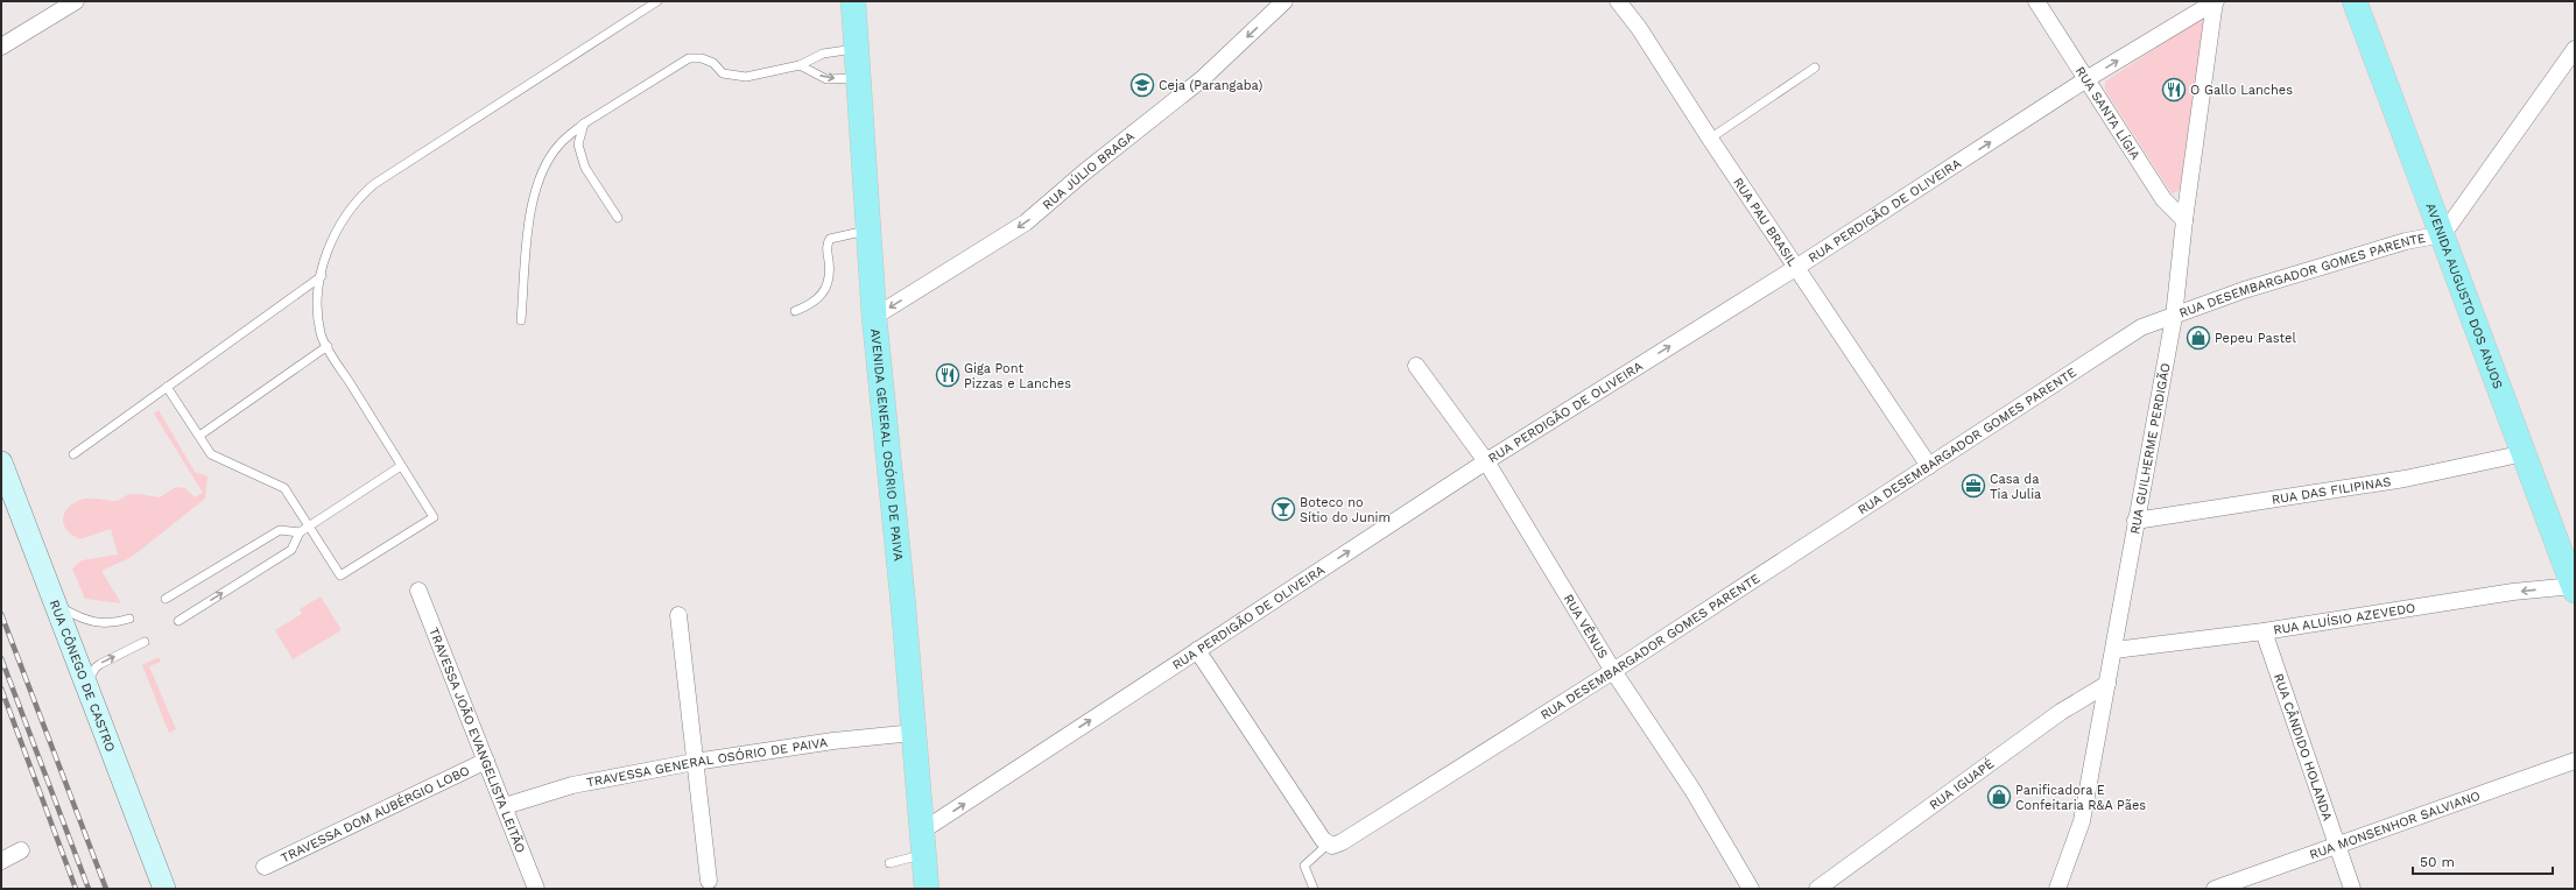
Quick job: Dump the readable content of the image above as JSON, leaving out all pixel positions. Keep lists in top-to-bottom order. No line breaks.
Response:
{"streets":{"main road":["AVENIDA AUGUSTO DOS ANJOS","AVENIDA GENERAL OSÓRIO DE PAIVA","RUA CÔNEGO DE CASTRO"],"street":["RUA SANTA LÍGIA","RUA JÚLIO BRAGA","RUA PERDIGÃO DE OLIVEIRA","RUA PAU BRASIL","RUA DESEMBARGADOR GOMES PARENTE","RUA GUILHERME PERDIGÃO","RUA DAS FILIPINAS","RUA ALUÍSIO AZEVEDO","RUA VÊNUS","TRAVESSA JOÃO EVANGELISTA LEITÃO","RUA CÂNDIDO HOLANDA","TRAVESSA GENERAL OSÓRIO DE PAIVA","RUA IGUAPÉ","TRAVESSA DOM AUBÉRGIO LOBO","RUA MONSENHOR SALVIANO"]},"crossings":[["RUA SANTA LÍGIA","RUA PERDIGÃO DE OLIVEIRA"],["RUA SANTA LÍGIA","RUA GUILHERME PERDIGÃO"],["RUA JÚLIO BRAGA","AVENIDA GENERAL OSÓRIO DE PAIVA"],["RUA PERDIGÃO DE OLIVEIRA","RUA PAU BRASIL"],["RUA PERDIGÃO DE OLIVEIRA","AVENIDA GENERAL OSÓRIO DE PAIVA"],["RUA PERDIGÃO DE OLIVEIRA","RUA GUILHERME PERDIGÃO"],["RUA PERDIGÃO DE OLIVEIRA","RUA VÊNUS"],["RUA PAU BRASIL","RUA DESEMBARGADOR GOMES PARENTE"],["RUA DESEMBARGADOR GOMES PARENTE","AVENIDA AUGUSTO DOS ANJOS"],["RUA DESEMBARGADOR GOMES PARENTE","RUA GUILHERME PERDIGÃO"],["RUA DESEMBARGADOR GOMES PARENTE","RUA VÊNUS"],["AVENIDA AUGUSTO DOS ANJOS","RUA DAS FILIPINAS"],["AVENIDA AUGUSTO DOS ANJOS","RUA ALUÍSIO AZEVEDO"],["AVENIDA GENERAL OSÓRIO DE PAIVA","TRAVESSA GENERAL OSÓRIO DE PAIVA"],["RUA GUILHERME PERDIGÃO","RUA DAS FILIPINAS"],["RUA GUILHERME PERDIGÃO","RUA ALUÍSIO AZEVEDO"],["RUA GUILHERME PERDIGÃO","RUA IGUAPÉ"],["RUA ALUÍSIO AZEVEDO","RUA CÂNDIDO HOLANDA"],["TRAVESSA JOÃO EVANGELISTA LEITÃO","TRAVESSA GENERAL OSÓRIO DE PAIVA"],["TRAVESSA JOÃO EVANGELISTA LEITÃO","TRAVESSA DOM AUBÉRGIO LOBO"],["RUA CÂNDIDO HOLANDA","RUA MONSENHOR SALVIANO"]],"one_way":["RUA JÚLIO BRAGA","RUA PERDIGÃO DE OLIVEIRA","RUA ALUÍSIO AZEVEDO"],"places":{"school or university":["Ceja (Parangaba)"],"restaurant":["O Gallo Lanches","Giga Pont Pizzas e Lanches"],"shop":["Pepeu Pastel","Panificadora E Confeitaria R&A Pães"],"office":["Casa da Tia Julia"],"bar":["Boteco no Sítio do Junim"]},"scale_bar":"50 m"}
